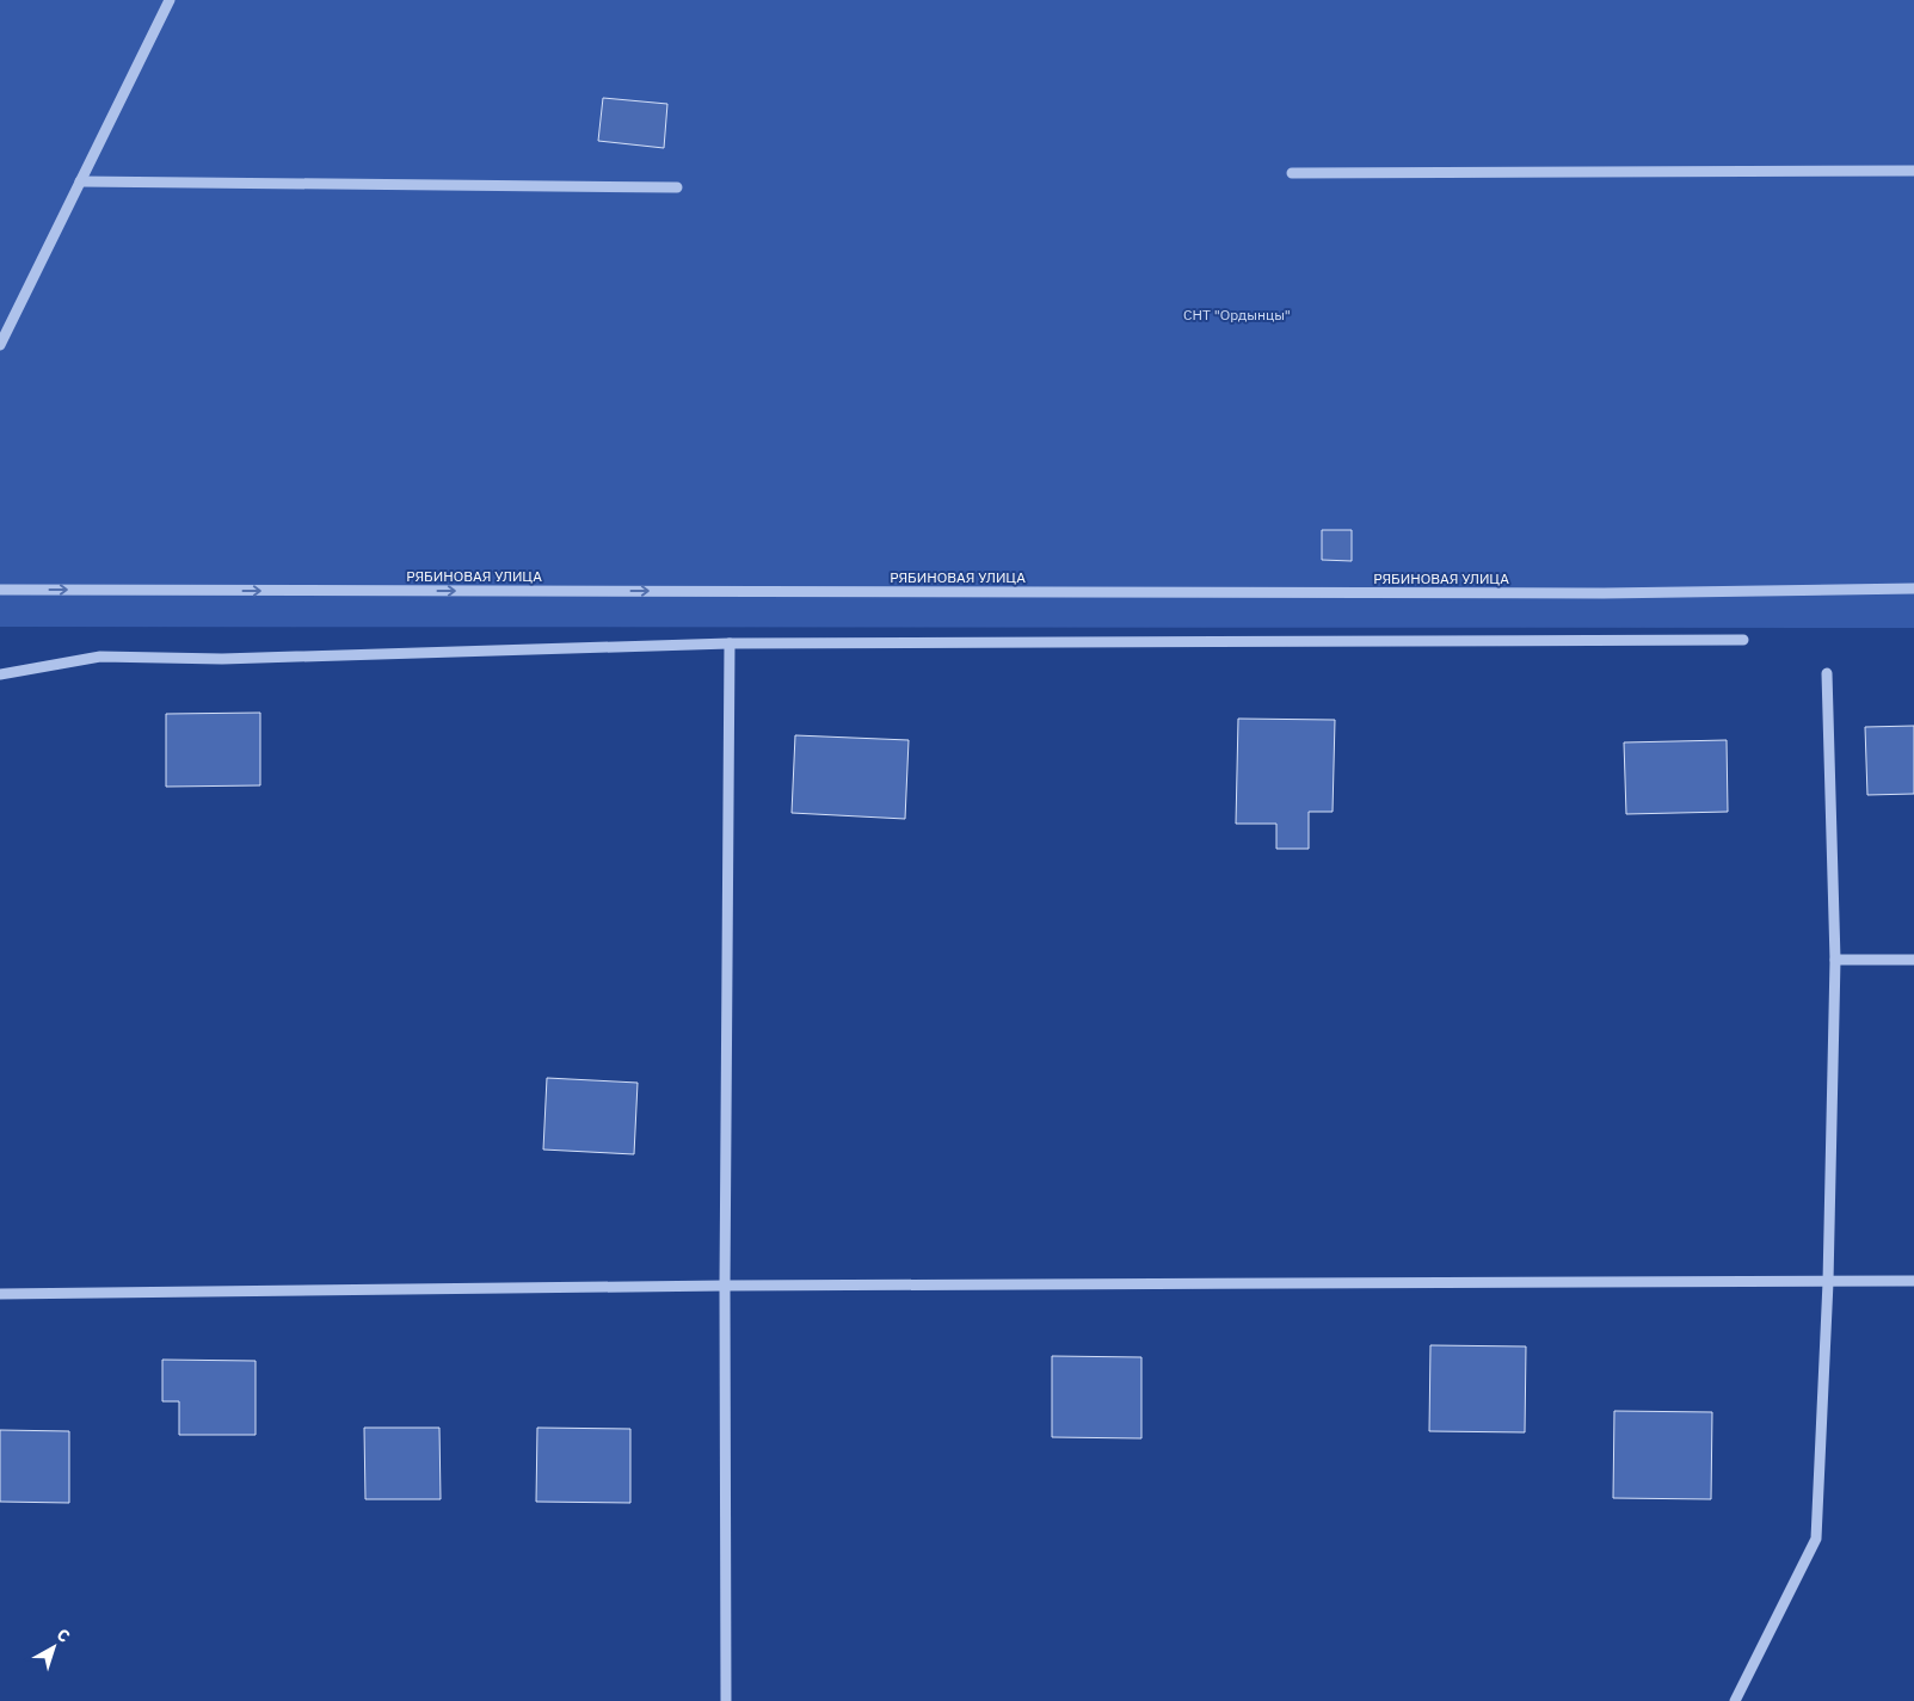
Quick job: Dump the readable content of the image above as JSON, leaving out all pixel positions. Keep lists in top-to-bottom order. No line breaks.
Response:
{"streets":{"street":["РЯБИНОВАЯ УЛИЦА"]},"parks":["СНТ \"Ордынцы\""],"north":"top right"}
